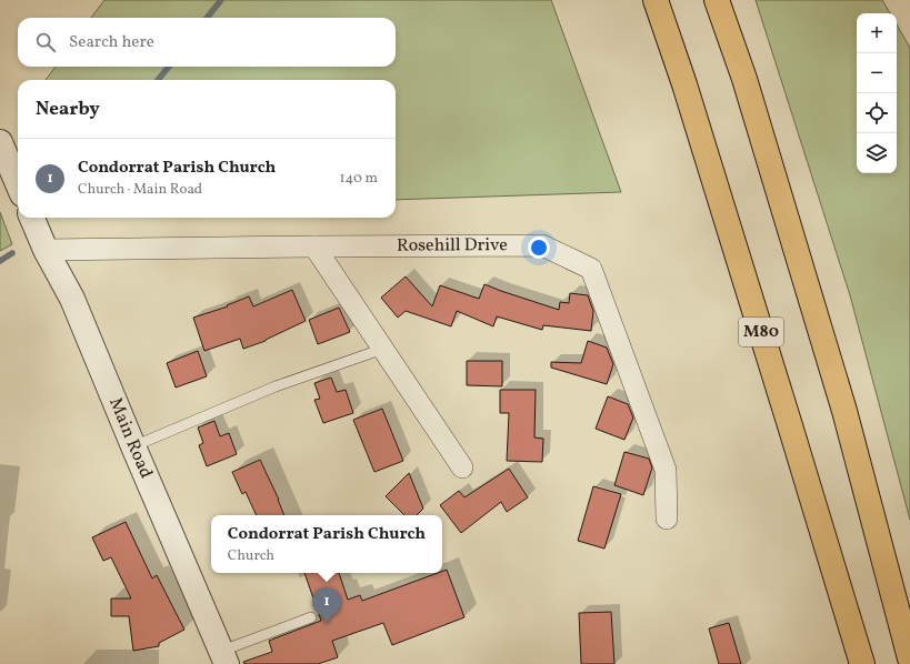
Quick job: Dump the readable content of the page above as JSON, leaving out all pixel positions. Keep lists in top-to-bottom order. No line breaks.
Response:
{"streets":{"highway":["M80"],"street":["Rosehill Drive","Main Road"]},"crossings":[["Rosehill Drive","Main Road"]],"page":{"map_buttons":["+","−"],"search":"Search here","heading":"Nearby","list":[{"mark":"1","name":"Condorrat Parish Church","note":"Church · Main Road","value":"140 m"}],"popup":["Condorrat Parish Church","Church"],"pins":"1"}}
